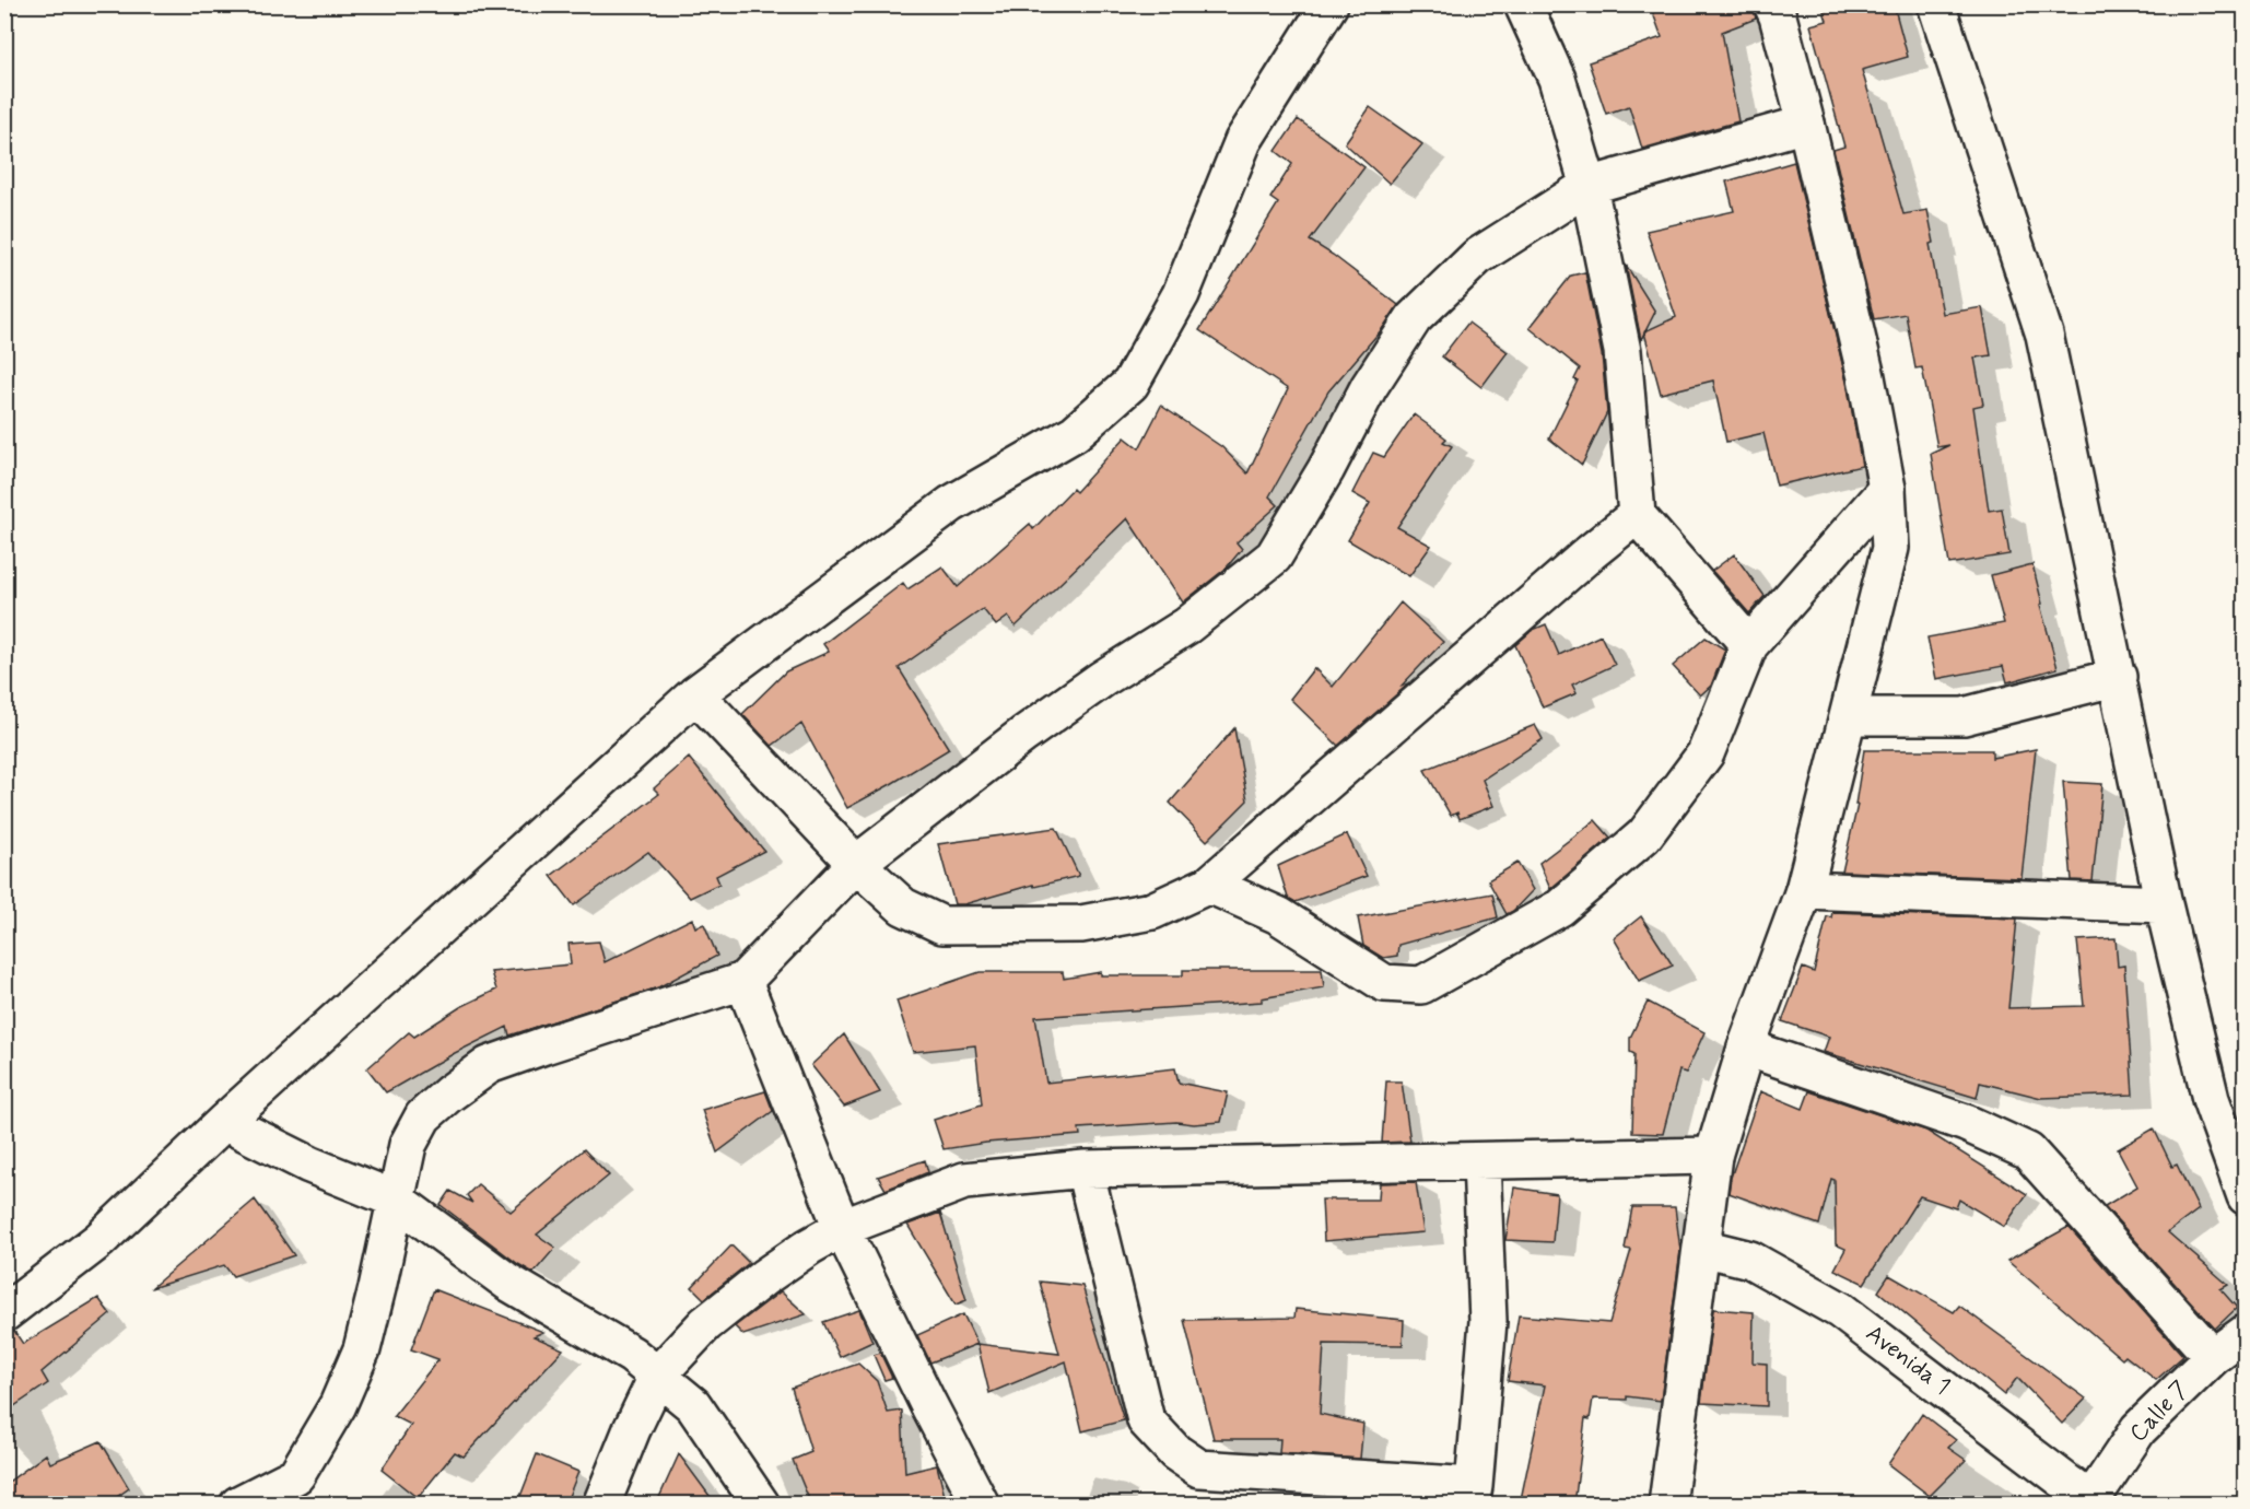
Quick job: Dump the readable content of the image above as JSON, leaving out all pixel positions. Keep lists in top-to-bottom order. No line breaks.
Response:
{"streets":{"street":["Avenida 1","Calle 7"]},"crossings":[["Avenida 1","Calle 7"]]}
